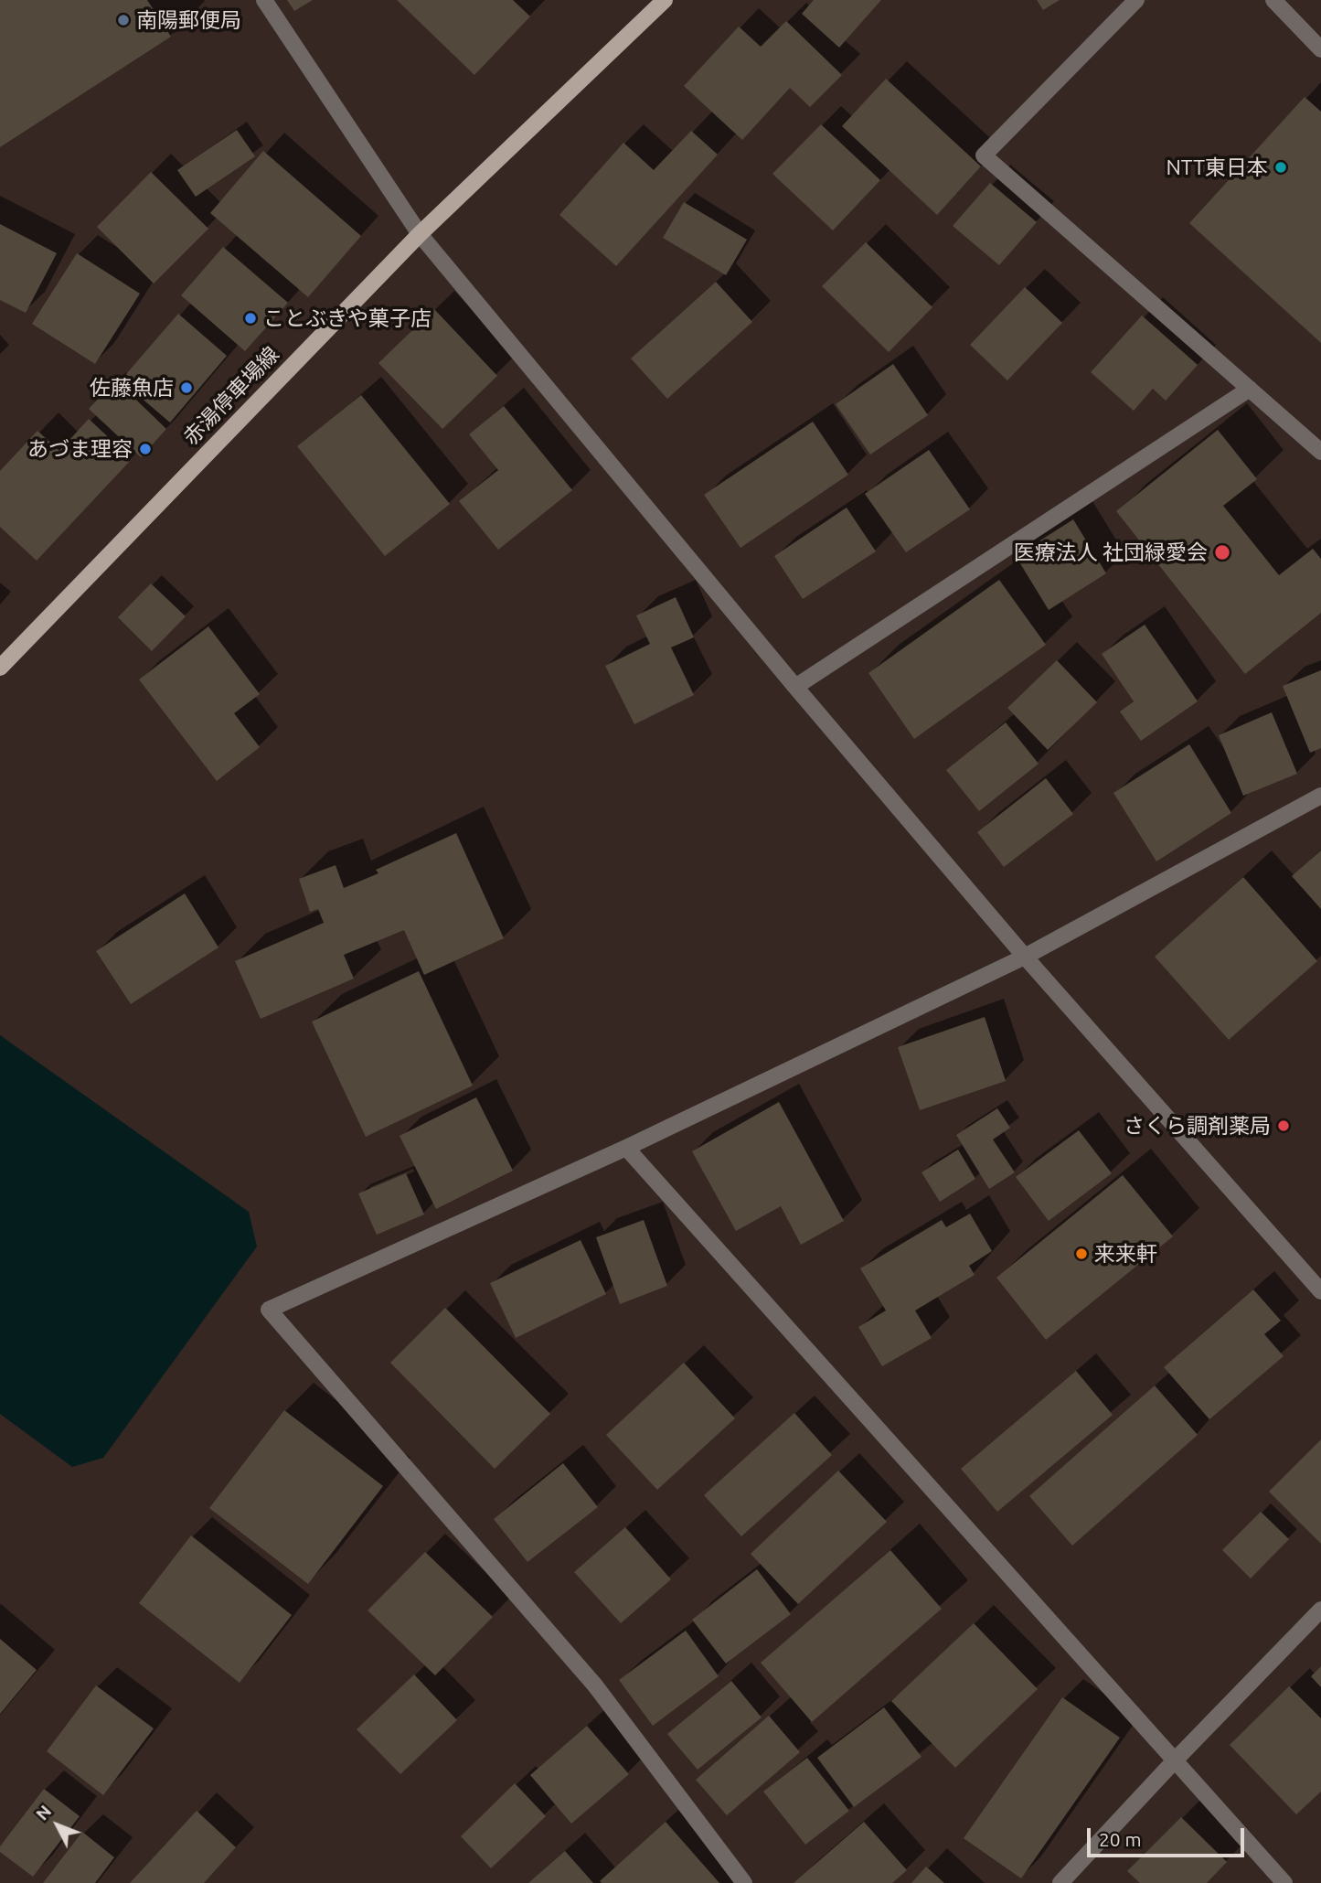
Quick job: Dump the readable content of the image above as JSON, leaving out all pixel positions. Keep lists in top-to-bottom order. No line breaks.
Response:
{"streets":{"main road":["赤湯停車場線"]},"places":["南陽郵便局","NTT東日本","ことぶきや菓子店","佐藤魚店","あづま理容","医療法人 社団緑愛会","さくら調剤薬局","来来軒"],"scale_bar":"20 m","north":"top left"}
